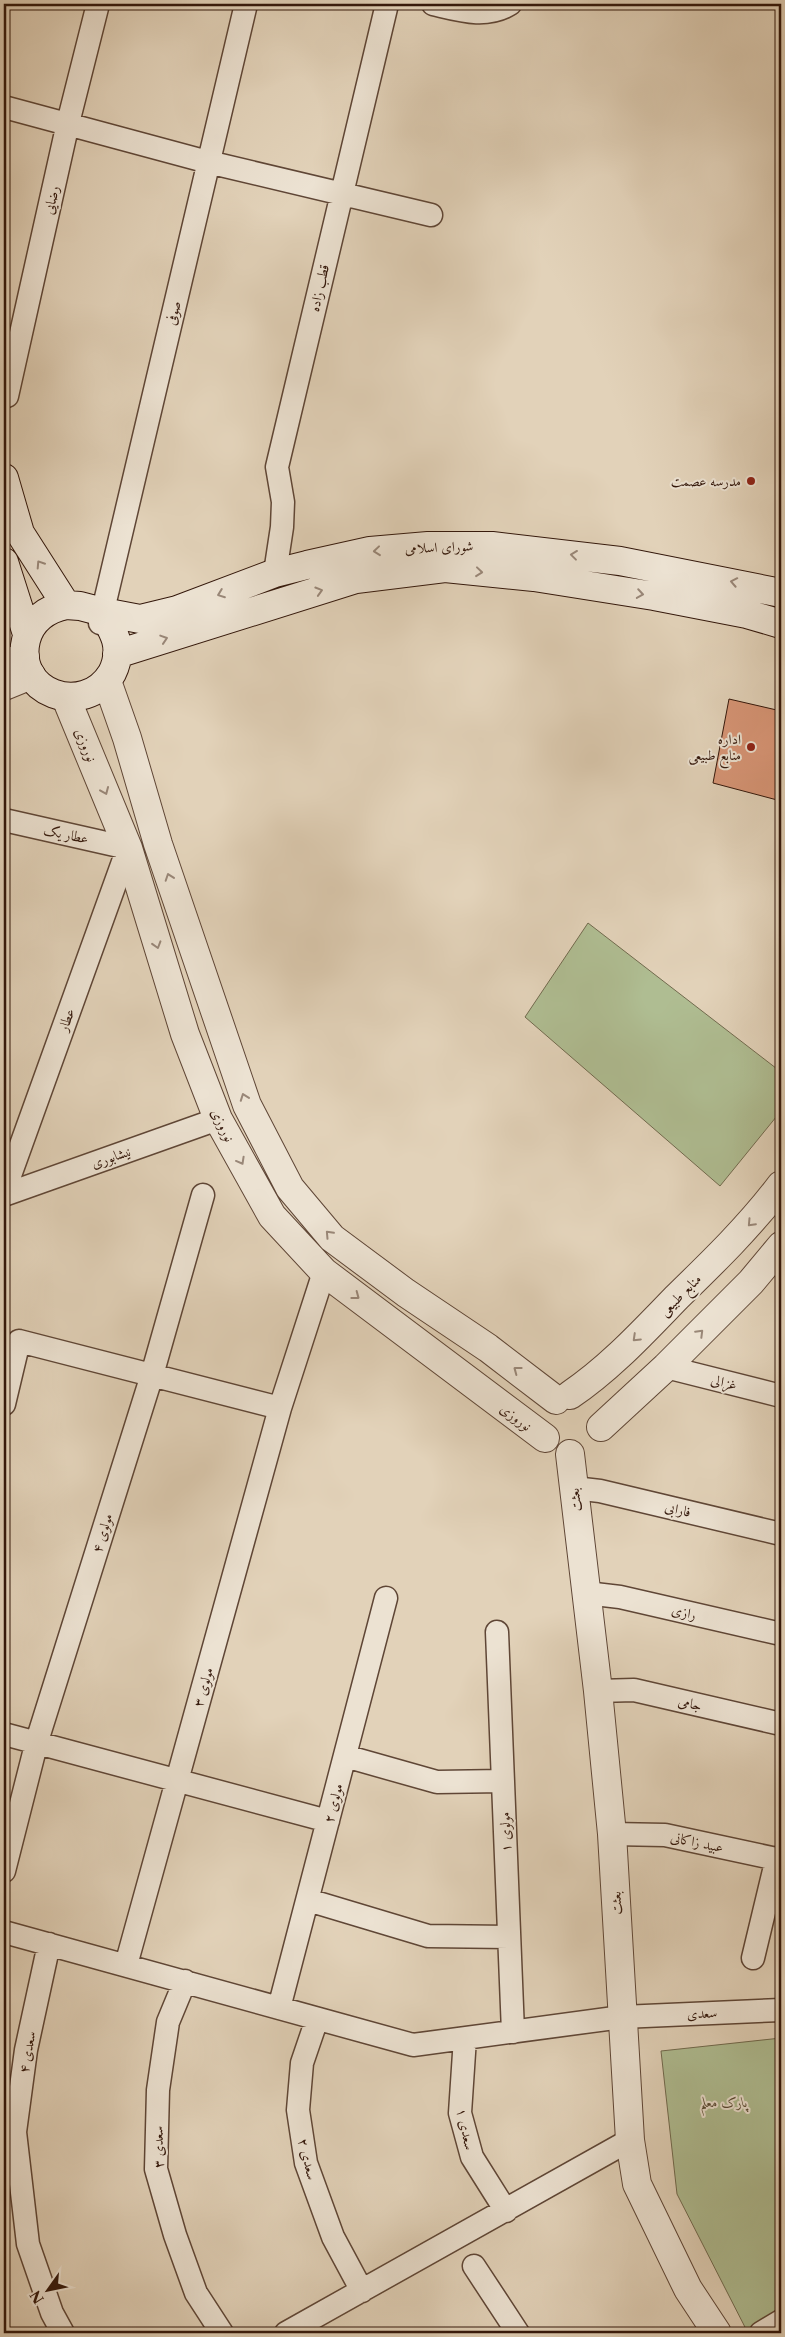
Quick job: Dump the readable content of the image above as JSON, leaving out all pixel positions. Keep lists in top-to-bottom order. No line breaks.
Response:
{"streets":{"street":["رضایی","قطب زاده","صوفی","شورای اسلامی","نوروزی","عطار یک","عطار","نیشابوری","منابع طبیعی","غزالی","بعثت","فارابی","مولوی ۴","رازی","مولوی ۳","جامی","مولوی ۲","مولوی ۱","عبید زاکانی","سعدی","سعدی ۴","سعدی ۱","سعدی ۳","سعدی ۲"]},"crossings":[["قطب زاده","شورای اسلامی"],["صوفی","شورای اسلامی"],["صوفی","نوروزی"],["شورای اسلامی","نوروزی"],["نوروزی","عطار یک"],["نوروزی","عطار"],["نوروزی","نیشابوری"],["نوروزی","منابع طبیعی"],["نوروزی","بعثت"],["نوروزی","مولوی ۳"],["عطار یک","عطار"],["عطار","نیشابوری"],["منابع طبیعی","بعثت"],["بعثت","فارابی"],["بعثت","رازی"],["بعثت","جامی"],["بعثت","عبید زاکانی"],["بعثت","سعدی"],["مولوی ۳","سعدی"],["مولوی ۲","سعدی"],["مولوی ۱","سعدی"],["سعدی","سعدی ۴"],["سعدی","سعدی ۱"],["سعدی","سعدی ۳"],["سعدی","سعدی ۲"]],"parks":["پارک معلم"],"places":["مدرسه عصمت","اداره منابع طبیعی"],"north":"bottom left"}
